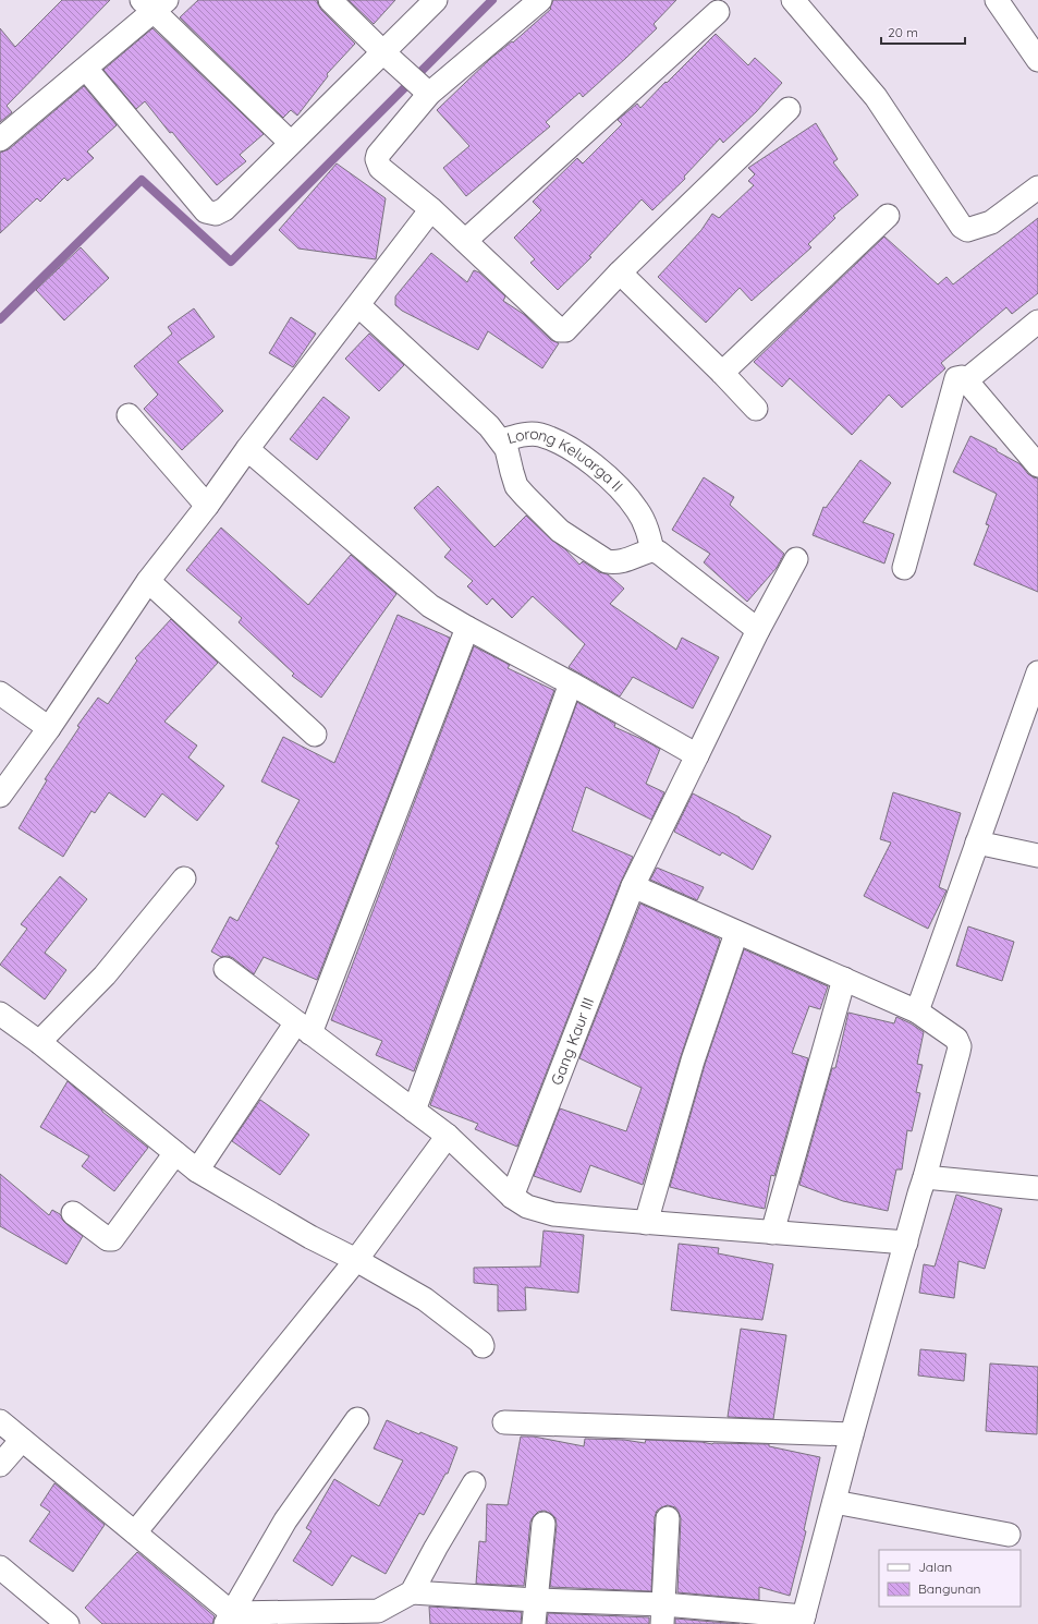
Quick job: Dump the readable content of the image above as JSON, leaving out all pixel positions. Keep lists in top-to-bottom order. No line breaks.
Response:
{"streets":{"street":["Lorong Keluarga II","Gang Kaur III"]},"legend":["Jalan","Bangunan"],"scale_bar":"20 m"}
